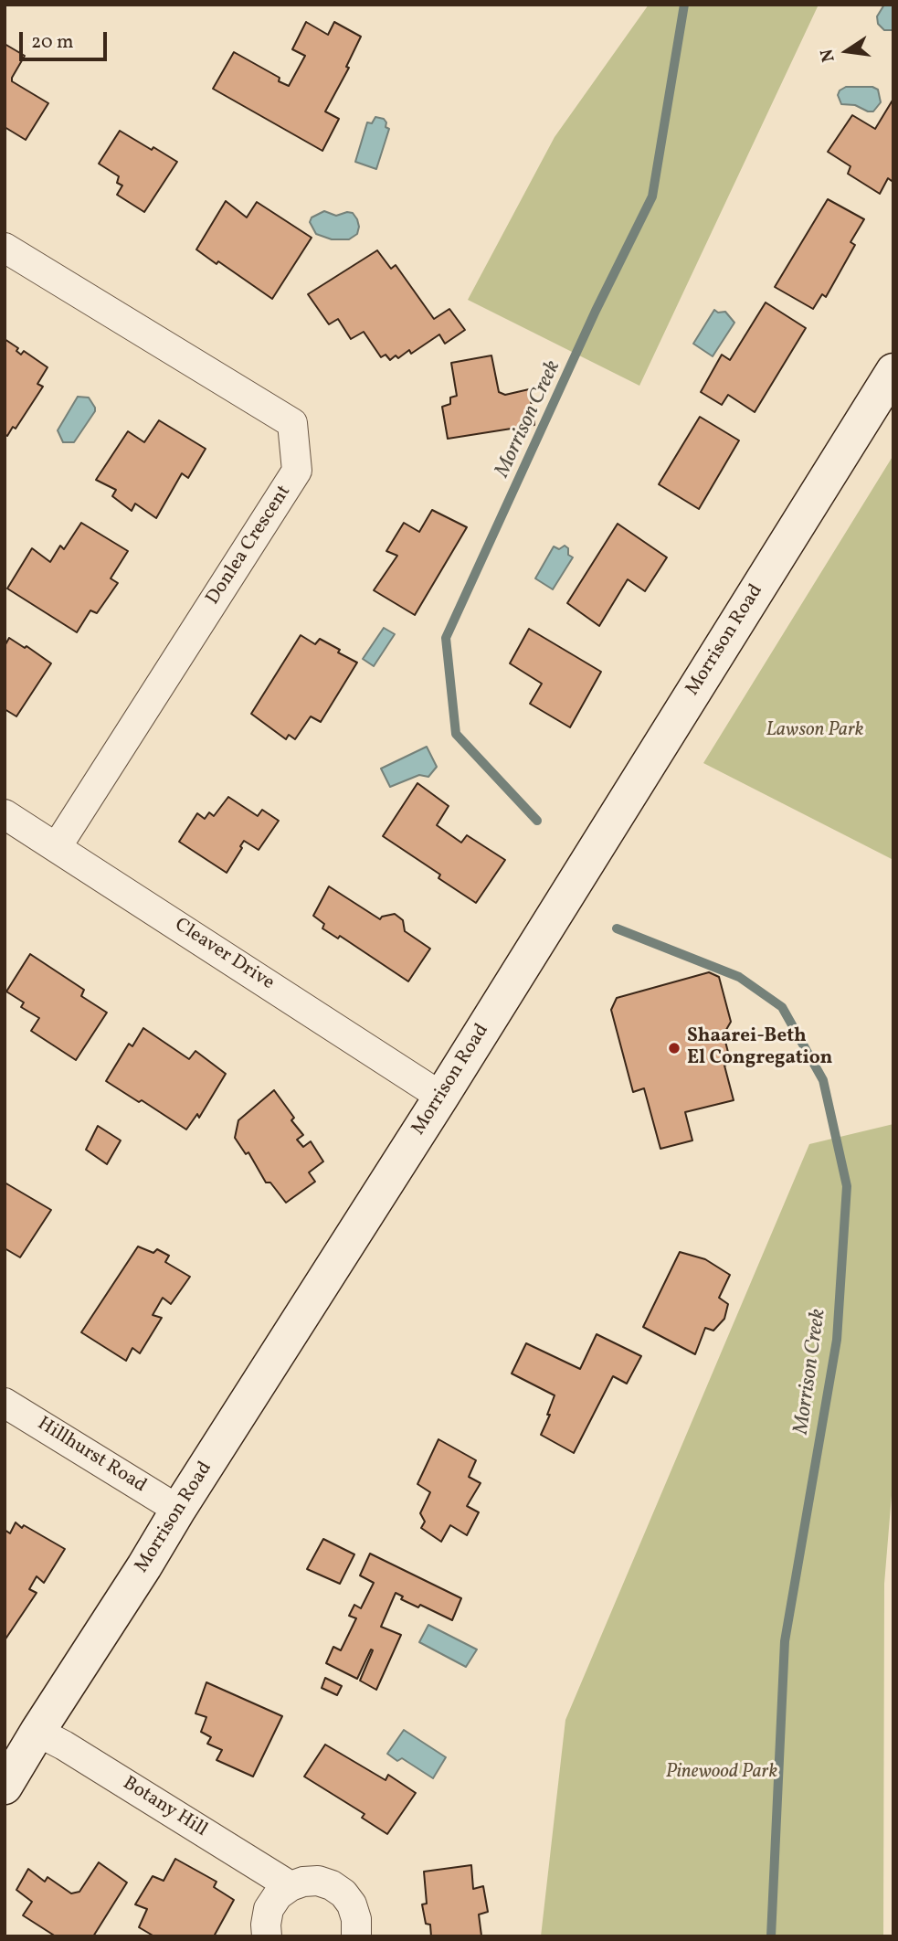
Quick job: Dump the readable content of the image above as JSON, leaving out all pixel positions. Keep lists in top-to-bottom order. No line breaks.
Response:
{"streets":{"street":["Donlea Crescent","Morrison Road","Cleaver Drive","Hillhurst Road","Botany Hill"]},"crossings":[["Donlea Crescent","Cleaver Drive"],["Morrison Road","Cleaver Drive"],["Morrison Road","Hillhurst Road"],["Morrison Road","Botany Hill"]],"water":["Morrison Creek"],"parks":["Lawson Park","Pinewood Park"],"places":["Shaarei-Beth El Congregation"],"scale_bar":"20 m","north":"left"}
